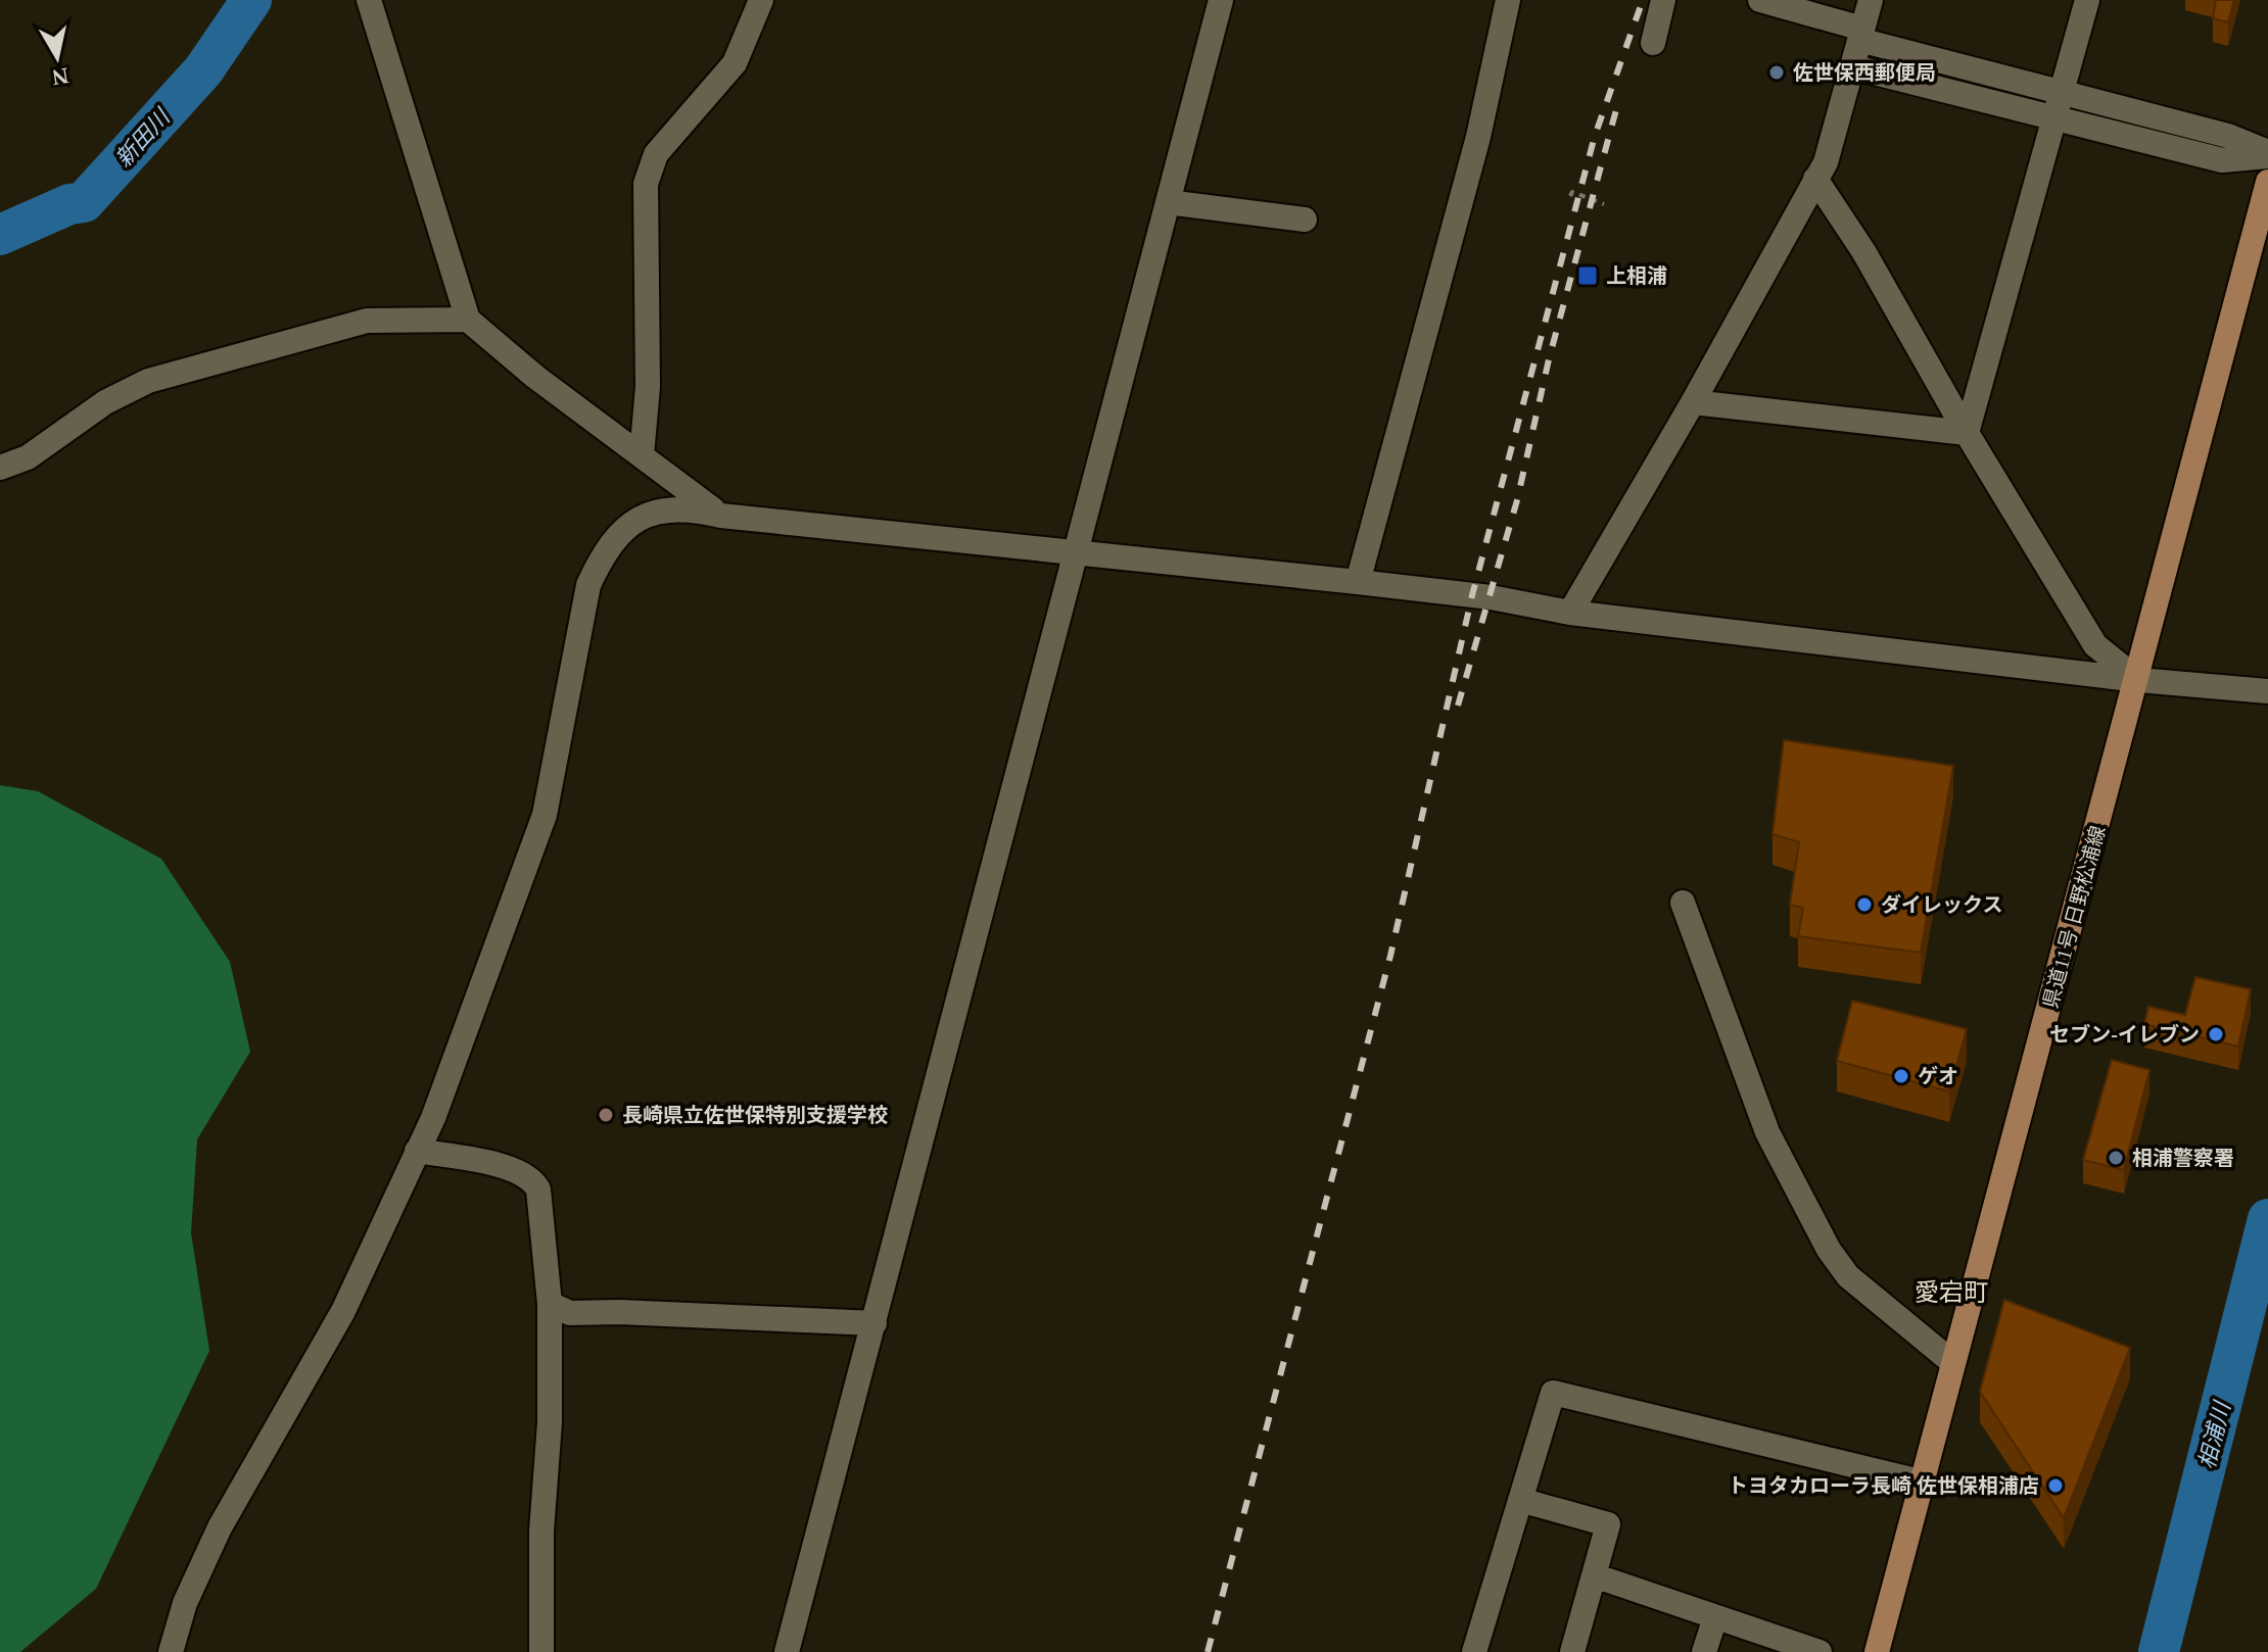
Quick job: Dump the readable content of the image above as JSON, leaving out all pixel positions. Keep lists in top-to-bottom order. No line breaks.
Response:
{"streets":{"main road":["県道11号 日野松浦線"]},"districts":["愛宕町"],"water":["新田川","相浦川"],"places":{"other":["佐世保西郵便局","ダイレックス","セブン-イレブン","ゲオ","長崎県立佐世保特別支援学校","相浦警察署","トヨタカローラ長崎 佐世保相浦店"],"transit":["上相浦"]},"north":"bottom"}
